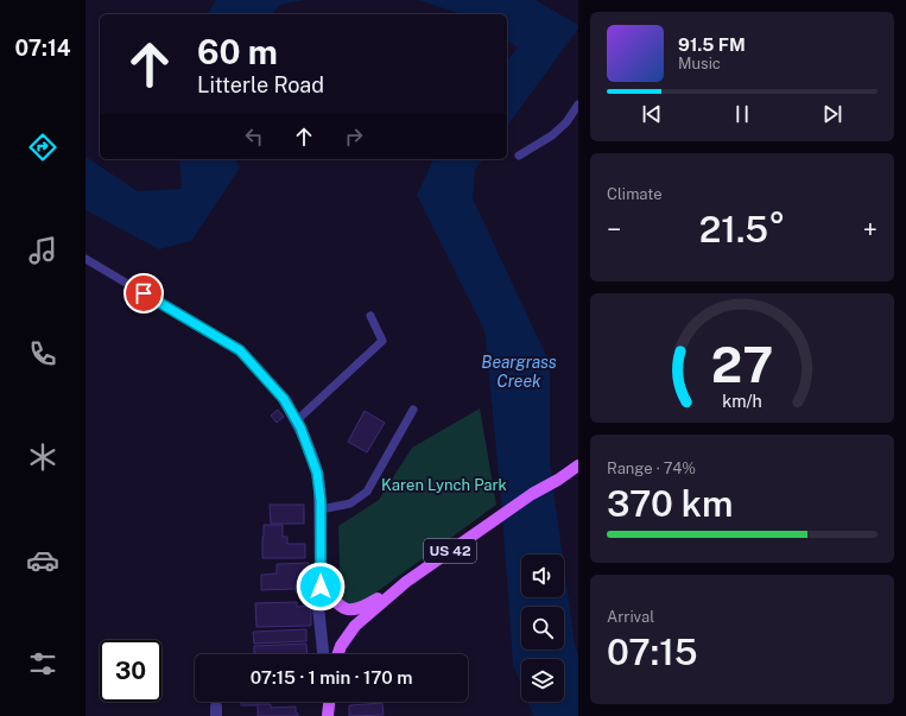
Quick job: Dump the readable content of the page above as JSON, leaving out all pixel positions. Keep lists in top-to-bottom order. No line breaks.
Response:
{"streets":{"main road":["US 42"]},"water":["Beargrass Creek"],"parks":["Karen Lynch Park"],"page":{"tabs":"07:14","turn":["60 m","Litterle Road"],"song":["91.5 FM","Music"],"tile":["Climate",["Range · 74%","370 km"],["Arrival","07:15"]],"heat":["−","21.5°","+"],"limit":"30","trip":"07:15 · 1 min · 170 m","gauge":["27","km/h"]}}
